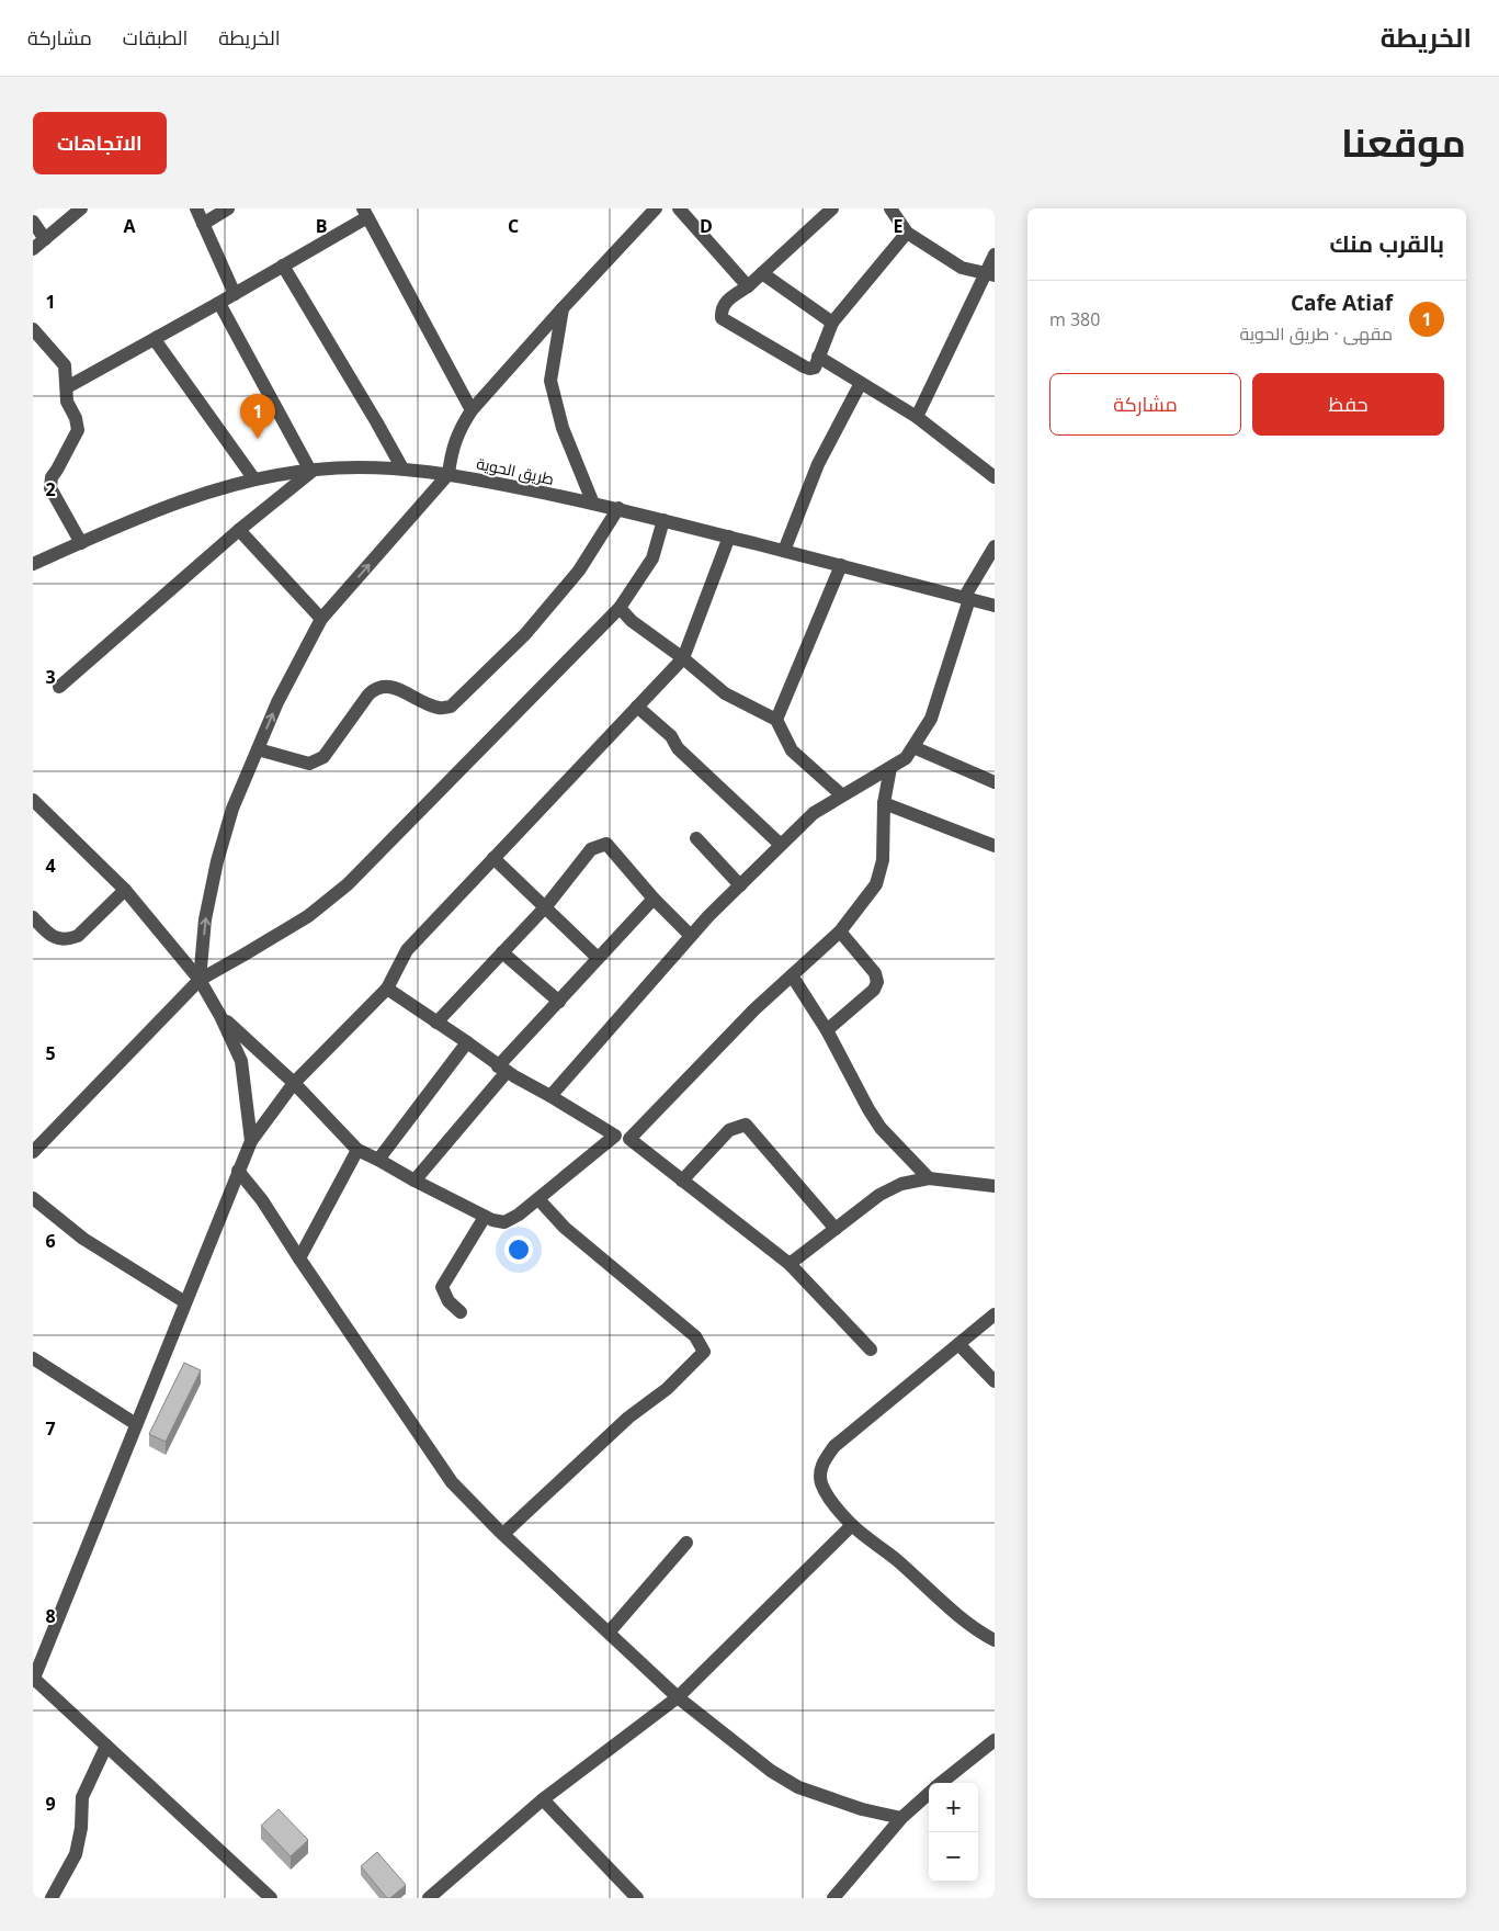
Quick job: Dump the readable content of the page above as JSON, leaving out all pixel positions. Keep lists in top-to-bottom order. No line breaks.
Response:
{"streets":{"street":["طريق الحوية"]},"page":{"header":"الخريطة","nav":["الخريطة","الطبقات","مشاركة"],"title":"موقعنا","buttons":["الاتجاهات",["حفظ","مشاركة"]],"heading":"بالقرب منك","list":[{"mark":"1","name":"Cafe Atiaf","note":"مقهى · طريق الحوية","value":"380 m"}],"pins":"1","map_buttons":["+","−"]},"grid":{"columns":["A","B","C","D","E"],"rows":["1","2","3","4","5","6","7","8","9"]}}
